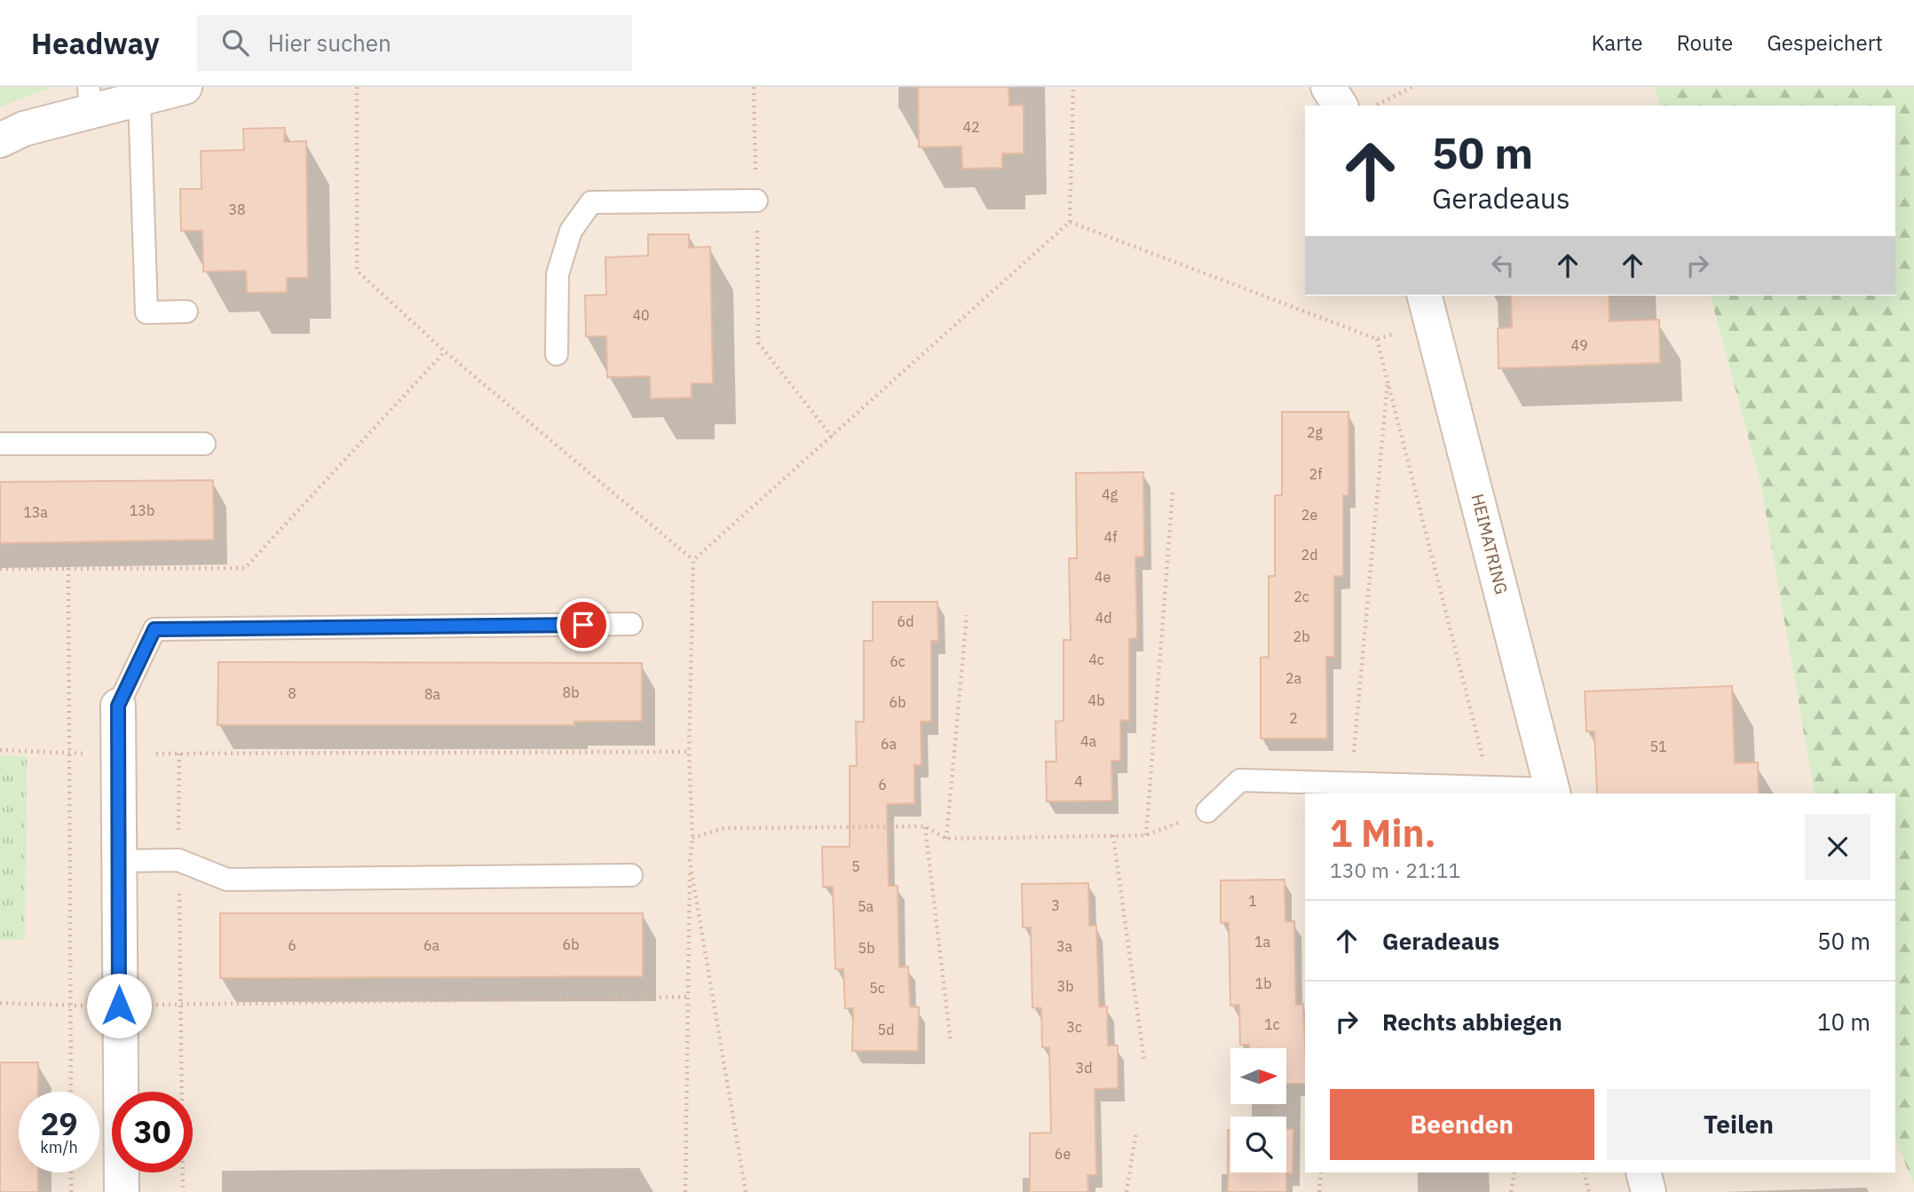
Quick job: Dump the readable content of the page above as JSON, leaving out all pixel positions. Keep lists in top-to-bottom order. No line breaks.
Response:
{"streets":{"street":["HEIMATRING"]},"house_numbers":["42","38","40","49","2g","2f","4g","13b","13a","2e","4f","2d","4e","2c","4d","6d","2b","4c","6c","2a","8b","8","8a","4b","6b","2","4a","6a","51","4","6","5","1","3","5a","1a","6b","6","6a","3a","5b","1b","3b","5c","1c","3c","5d","3d","6e"],"north":"right","page":{"header":"Headway","search":"Hier suchen","nav":["Karte","Route","Gespeichert"],"turn":["50 m","Geradeaus"],"heading":["1 Min.","130 m · 21:11"],"list":[{"name":"Geradeaus","value":"50 m"},{"name":"Rechts abbiegen","value":"10 m"}],"buttons":["Beenden","Teilen"],"speed":"29 km/h","limit":"30"}}
